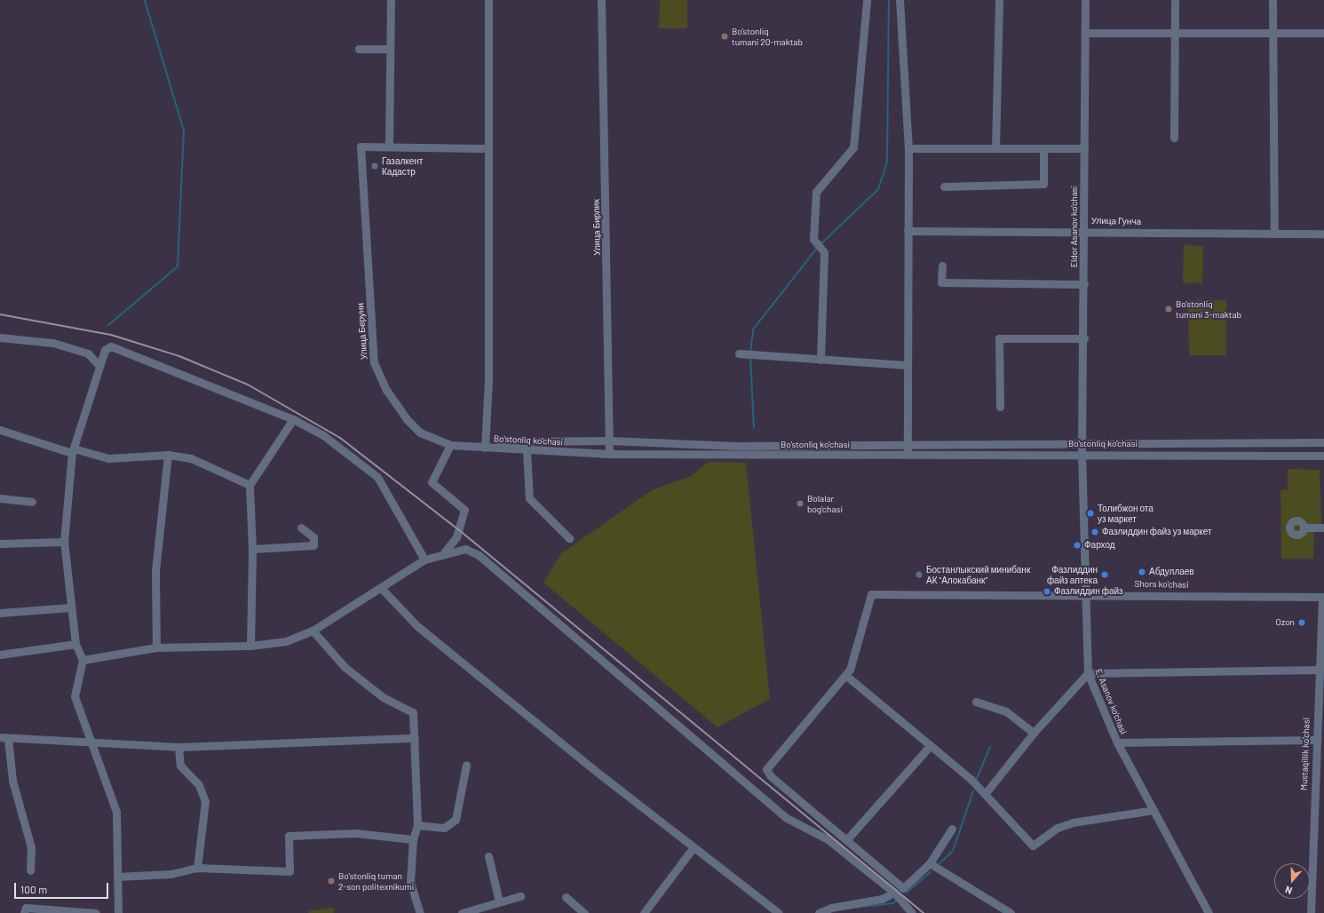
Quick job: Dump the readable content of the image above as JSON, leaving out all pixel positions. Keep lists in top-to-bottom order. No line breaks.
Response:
{"streets":{"street":["Улица Гунча","Eldor Asanov ko'chasi","Улица Бирлик","Улица Беруни","Bo'stonliq ko'chasi","Shors ko'chasi","E. Asanov ko'chasi","Mustaqillik ko'chasi"]},"crossings":[["Улица Гунча","Eldor Asanov ko'chasi"],["Eldor Asanov ko'chasi","Bo'stonliq ko'chasi"],["Eldor Asanov ko'chasi","E. Asanov ko'chasi"],["Улица Бирлик","Bo'stonliq ko'chasi"],["Улица Беруни","Bo'stonliq ko'chasi"],["Bo'stonliq ko'chasi","E. Asanov ko'chasi"],["Shors ko'chasi","E. Asanov ko'chasi"],["Shors ko'chasi","Mustaqillik ko'chasi"]],"places":["Bo’stonliq tumani 20-maktab","Газалкент Кадастр","Bo’stonliq tumani 3-maktab","Bolalar bog'chasi","Толибжон ота уз маркет","Фазлиддин файз уз маркет","Фарход","Абдуллаев","Бостанлыкский минибанк АК \"Алокабанк\"","Фазлиддин файз аптека","Фазлиддин файз","Ozon","Bo'stonliq tuman 2-son politexnikumi"],"scale_bar":"100 m","north":"bottom"}
